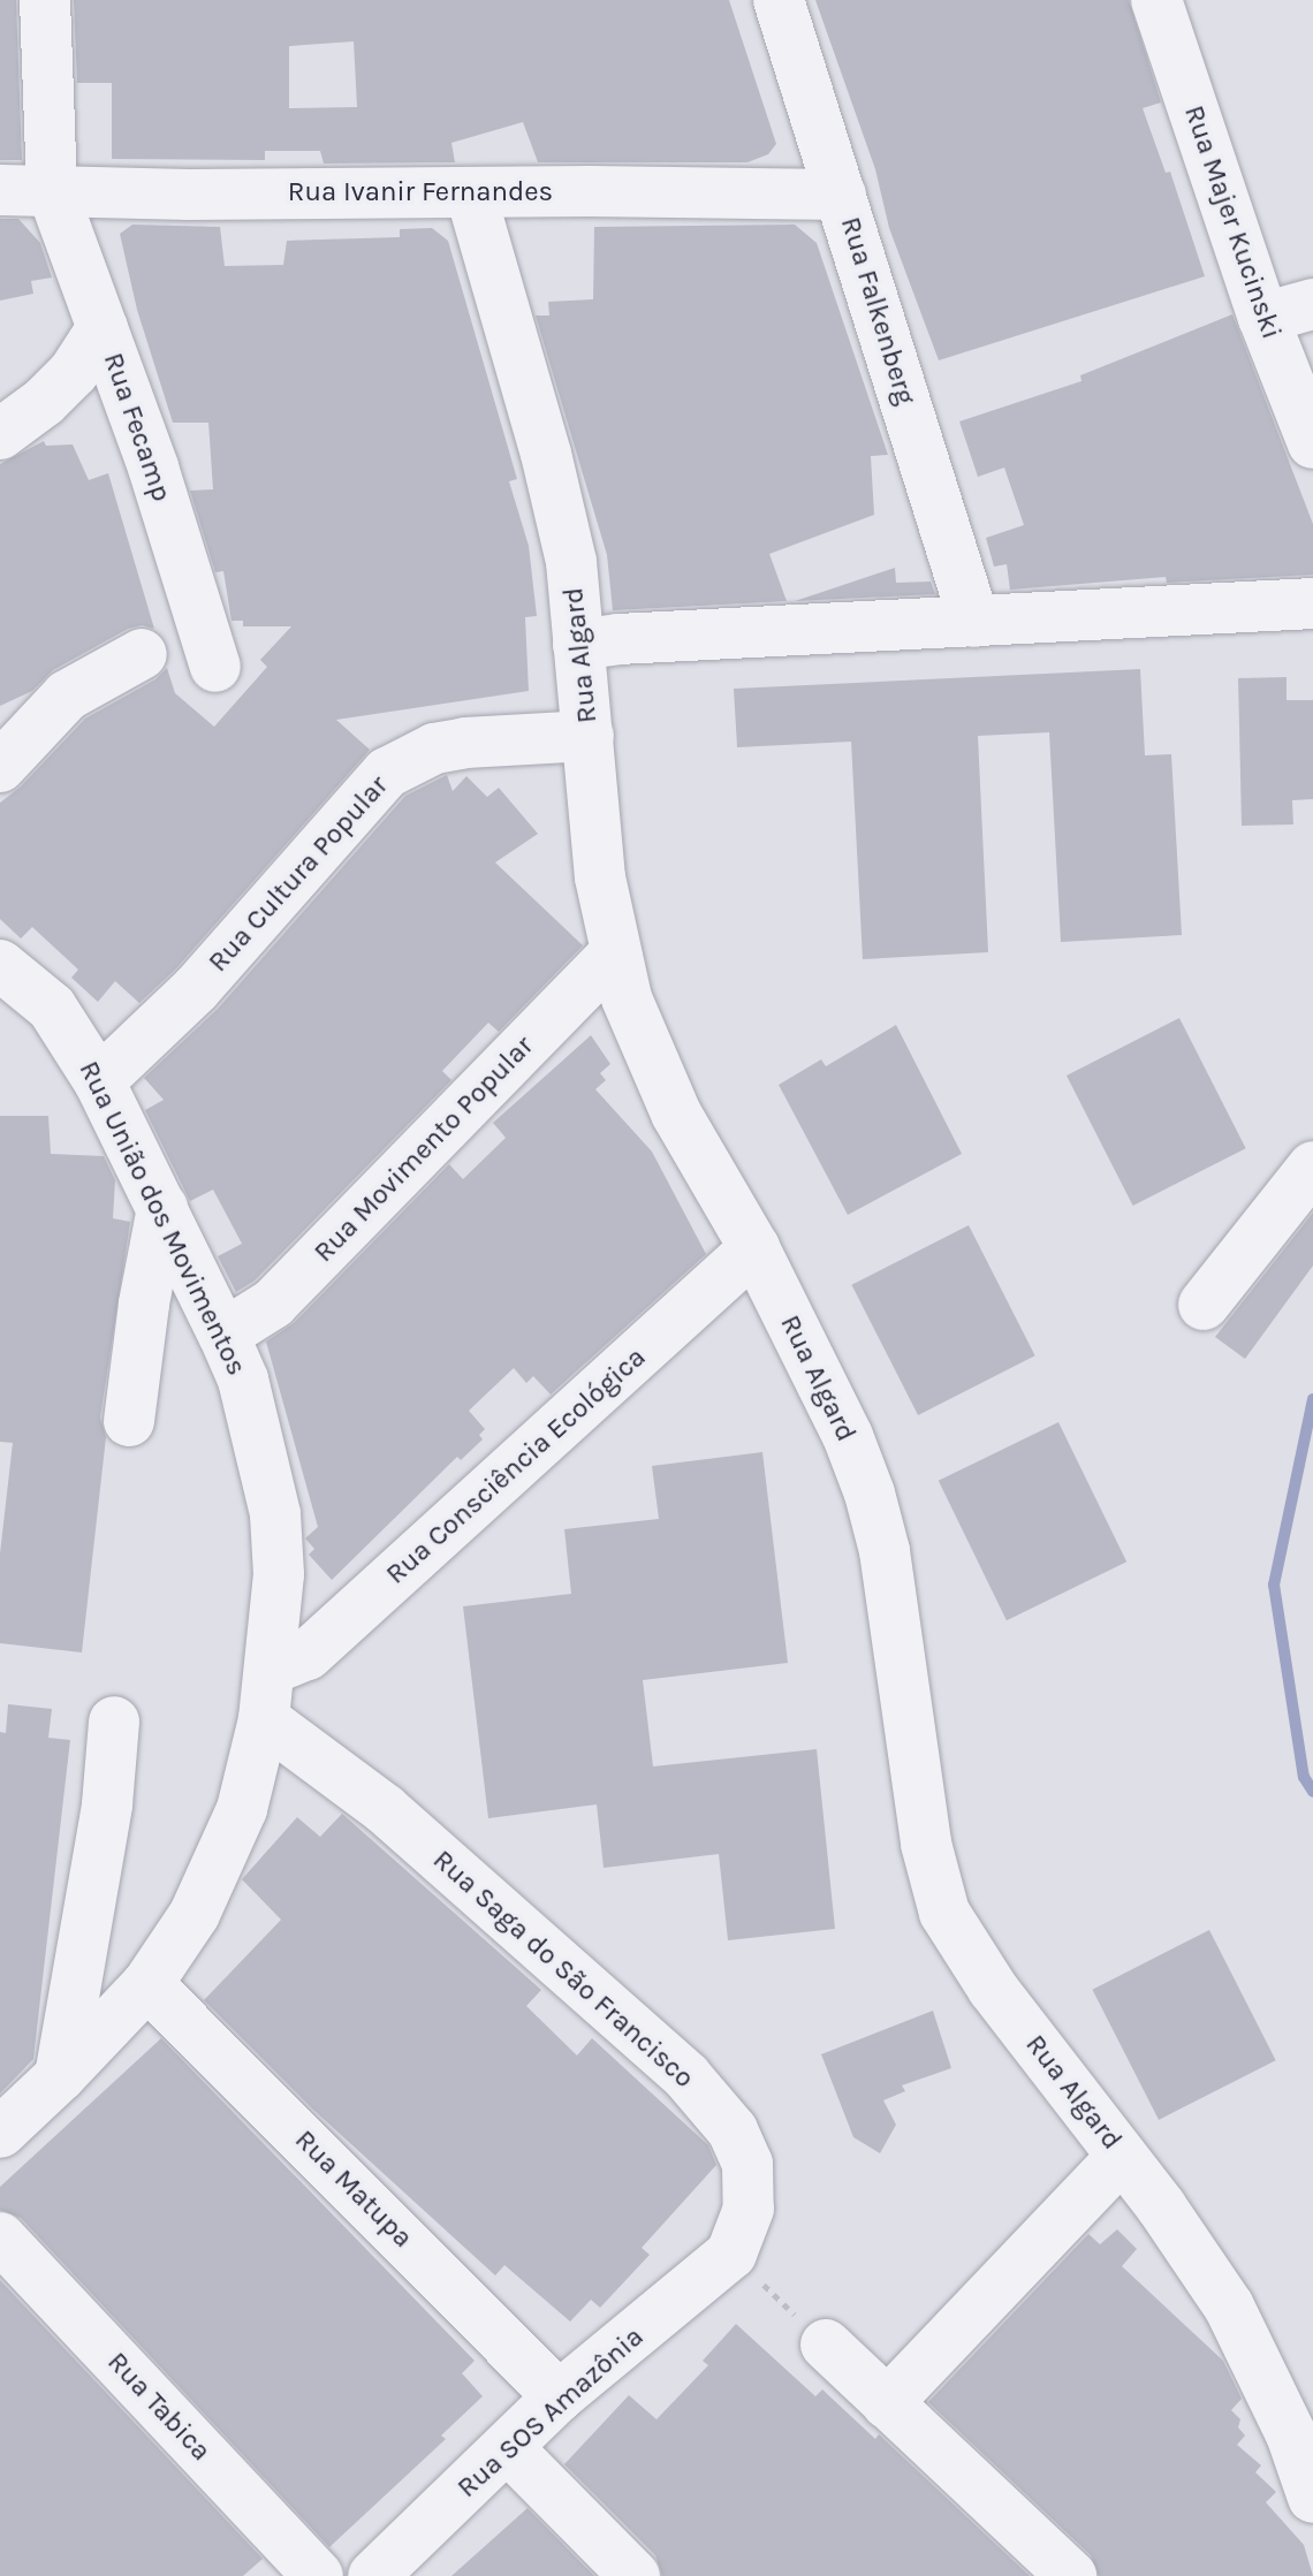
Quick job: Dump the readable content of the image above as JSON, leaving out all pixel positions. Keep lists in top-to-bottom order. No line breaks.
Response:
{"streets":{"street":["Rua Ivanir Fernandes","Rua Majer Kucinski","Rua Falkenberg","Rua Fecamp","Rua Algard","Rua Cultura Popular","Rua Movimento Popular","Rua União dos Movimentos","Rua Consciência Ecológica","Rua Saga do São Francisco","Rua Matupa","Rua Tabica","Rua SOS Amazônia"]},"crossings":[["Rua Ivanir Fernandes","Rua Falkenberg"],["Rua Ivanir Fernandes","Rua Fecamp"],["Rua Ivanir Fernandes","Rua Algard"],["Rua Algard","Rua Cultura Popular"],["Rua Algard","Rua Movimento Popular"],["Rua Algard","Rua Consciência Ecológica"],["Rua Cultura Popular","Rua União dos Movimentos"],["Rua Movimento Popular","Rua União dos Movimentos"],["Rua União dos Movimentos","Rua Consciência Ecológica"],["Rua União dos Movimentos","Rua Saga do São Francisco"],["Rua União dos Movimentos","Rua Matupa"],["Rua Saga do São Francisco","Rua SOS Amazônia"],["Rua Matupa","Rua SOS Amazônia"]]}
